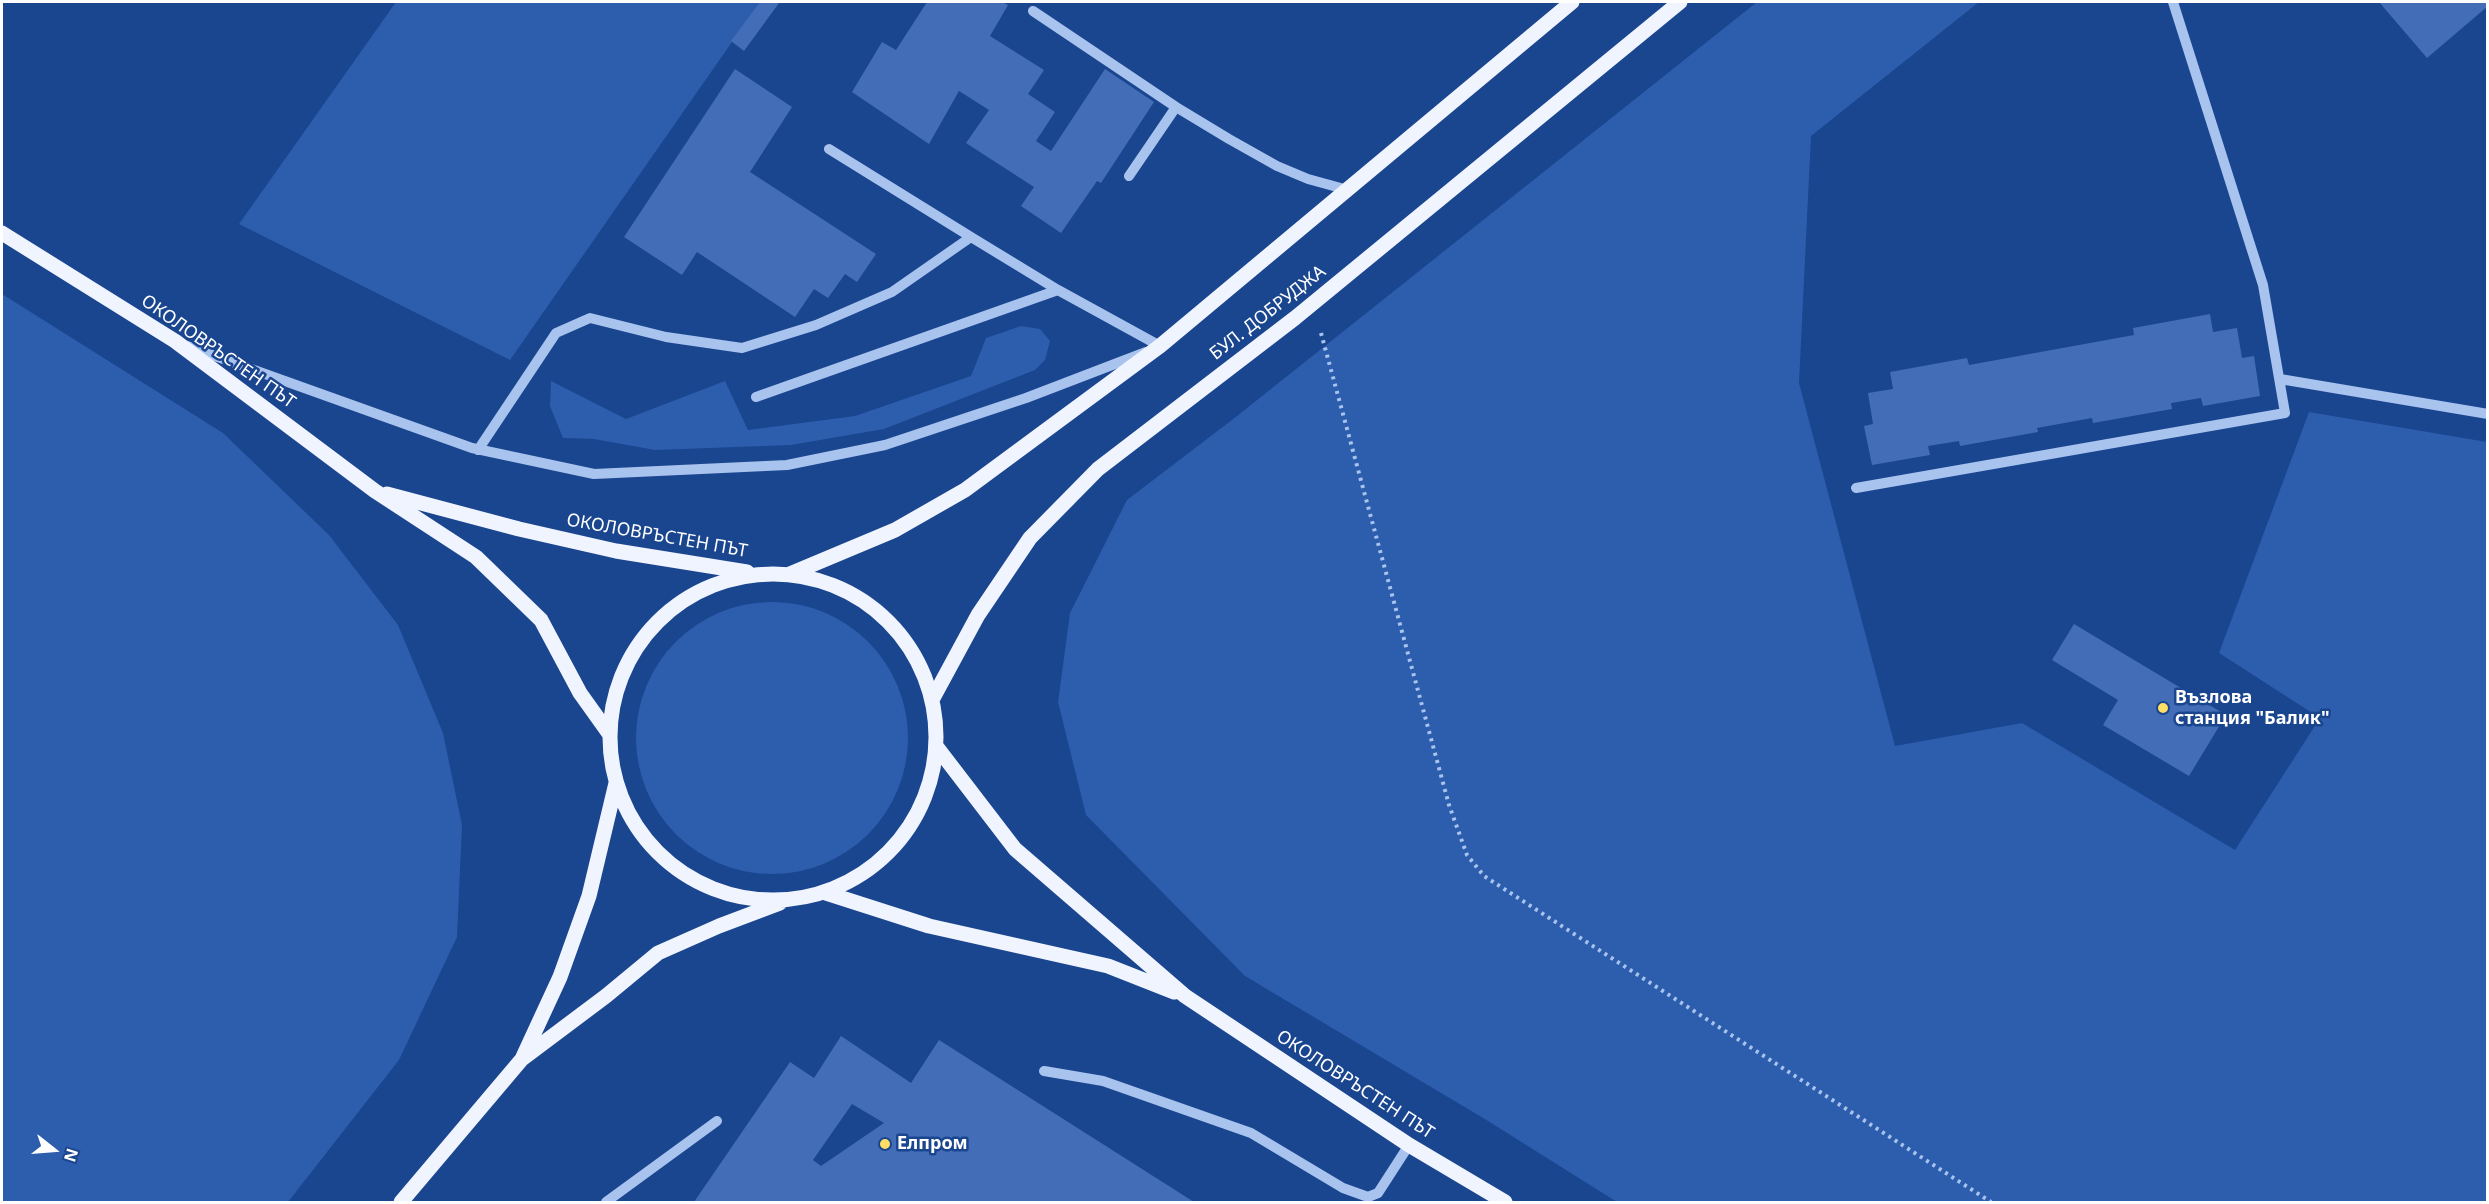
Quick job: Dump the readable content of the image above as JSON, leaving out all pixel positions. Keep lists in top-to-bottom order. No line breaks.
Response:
{"streets":{"main road":["БУЛ. ДОБРУДЖА","ОКОЛОВРЪСТЕН ПЪТ"]},"places":["Възлова станция \"Балик\"","Елпром"],"north":"right"}
